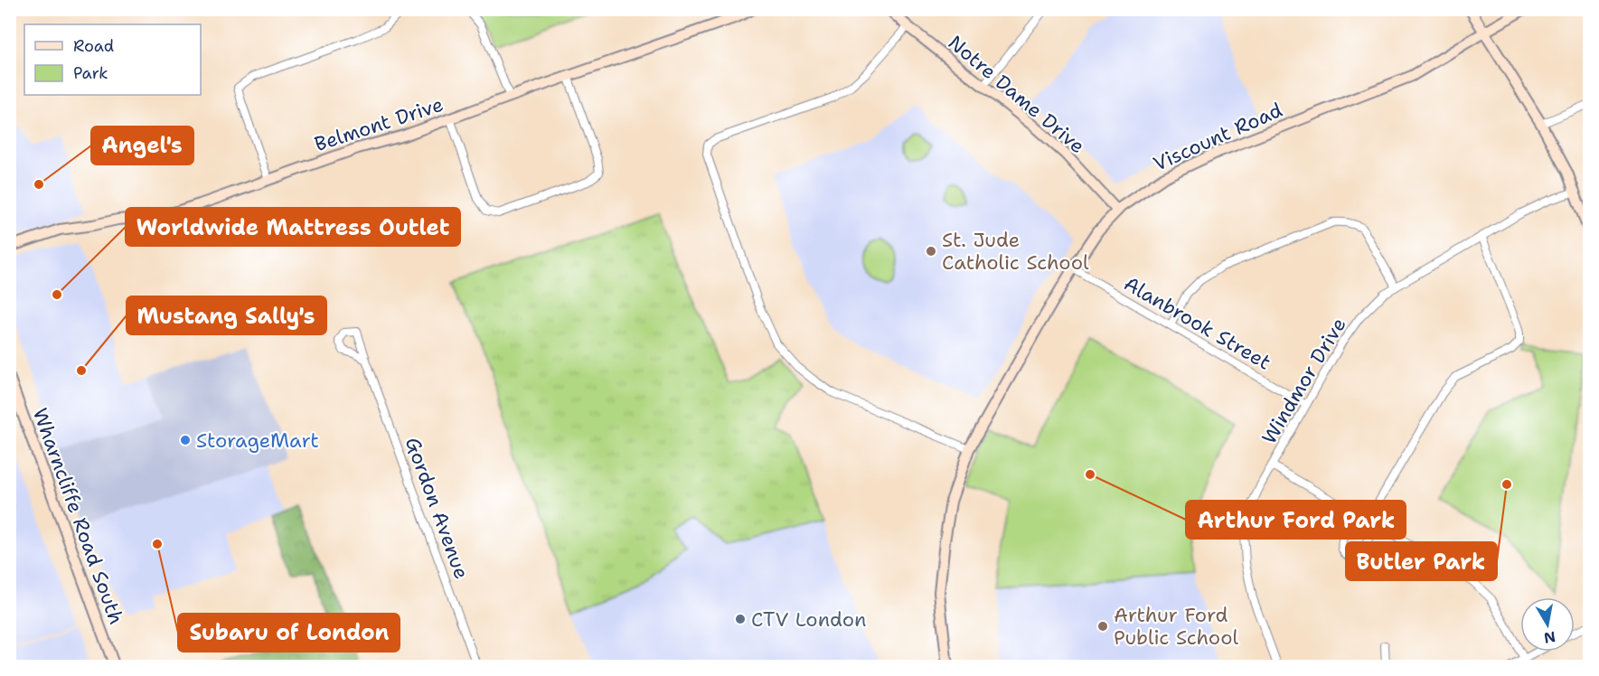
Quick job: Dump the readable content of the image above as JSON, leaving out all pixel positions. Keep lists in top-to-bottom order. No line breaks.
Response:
{"streets":{"street":["Notre Dame Drive","Belmont Drive","Viscount Road","Alanbrook Street","Windmor Drive","Gordon Avenue","Wharncliffe Road South"]},"crossings":[["Notre Dame Drive","Viscount Road"],["Viscount Road","Alanbrook Street"],["Alanbrook Street","Windmor Drive"]],"places":["Angel's","St. Jude Catholic School","Worldwide Mattress Outlet","Mustang Sally's","StorageMart","Arthur Ford Park","Butler Park","Subaru of London","CTV London","Arthur Ford Public School"],"legend":["Road","Park"],"north":"bottom"}
